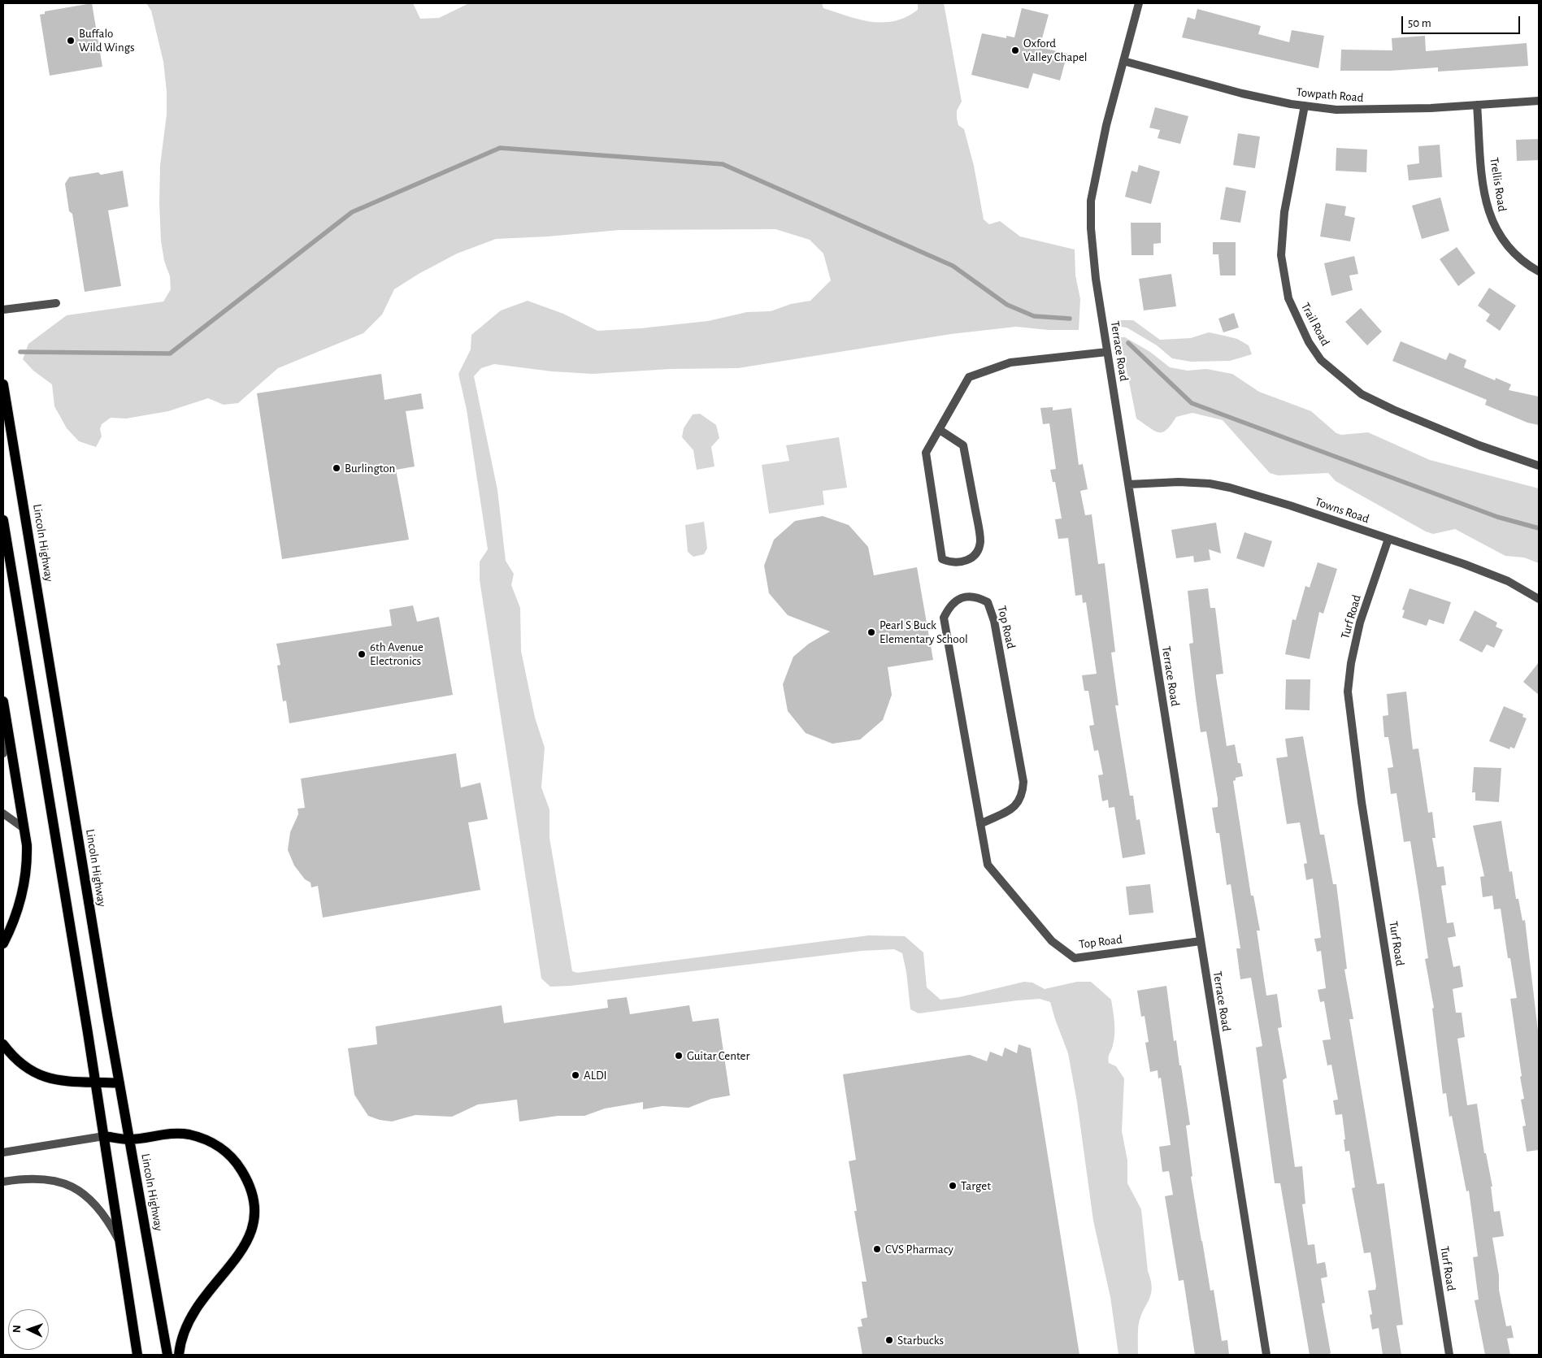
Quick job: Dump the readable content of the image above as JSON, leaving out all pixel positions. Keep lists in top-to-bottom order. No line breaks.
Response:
{"streets":{"main road":["Lincoln Highway"],"street":["Towpath Road","Trellis Road","Trail Road","Terrace Road","Towns Road","Turf Road","Top Road"]},"crossings":[["Towpath Road","Trellis Road"],["Towpath Road","Trail Road"],["Towpath Road","Terrace Road"],["Terrace Road","Towns Road"],["Terrace Road","Top Road"],["Towns Road","Turf Road"]],"places":["Buffalo Wild Wings","Oxford Valley Chapel","Burlington","Pearl S Buck Elementary School","6th Avenue Electronics","Guitar Center","ALDI","Target","CVS Pharmacy","Starbucks"],"scale_bar":"50 m","north":"left"}
